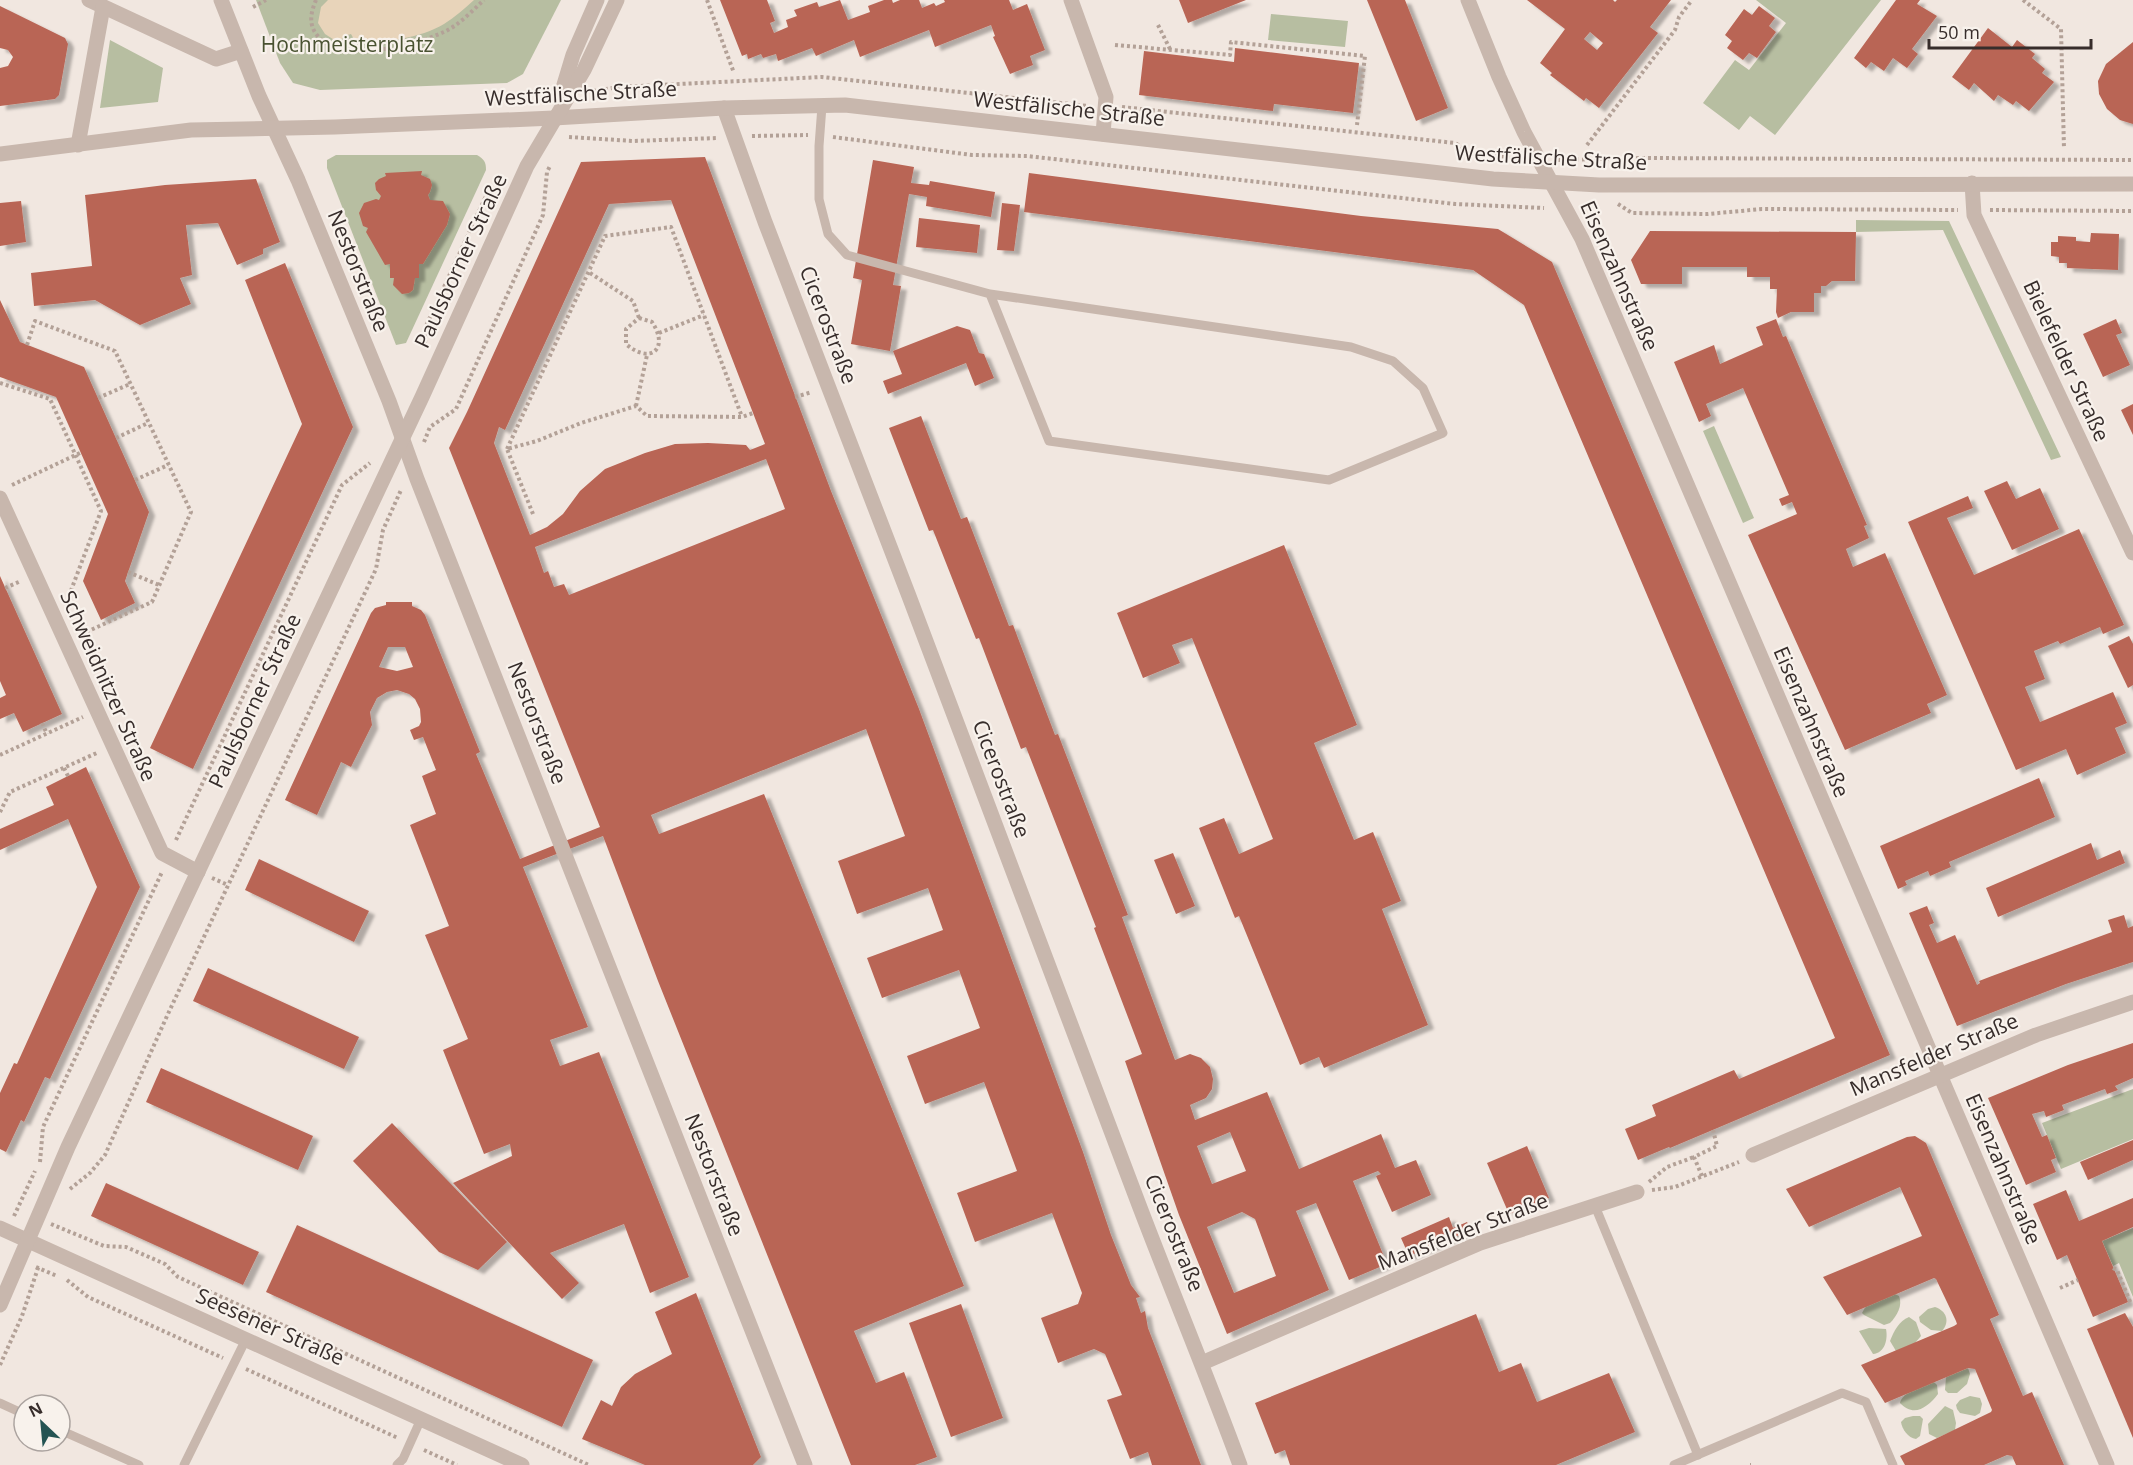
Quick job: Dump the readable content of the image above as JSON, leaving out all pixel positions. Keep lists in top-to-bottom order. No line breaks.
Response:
{"streets":{"street":["Westfälische Straße","Paulsborner Straße","Nestorstraße","Eisenzahnstraße","Cicerostraße","Bielefelder Straße","Schweidnitzer Straße","Mansfelder Straße","Seesener Straße"]},"crossings":[["Westfälische Straße","Paulsborner Straße"],["Westfälische Straße","Nestorstraße"],["Westfälische Straße","Eisenzahnstraße"],["Westfälische Straße","Cicerostraße"],["Westfälische Straße","Bielefelder Straße"],["Paulsborner Straße","Nestorstraße"],["Paulsborner Straße","Schweidnitzer Straße"],["Paulsborner Straße","Seesener Straße"],["Eisenzahnstraße","Mansfelder Straße"],["Cicerostraße","Mansfelder Straße"]],"parks":["Hochmeisterplatz"],"scale_bar":"50 m","north":"top left"}
